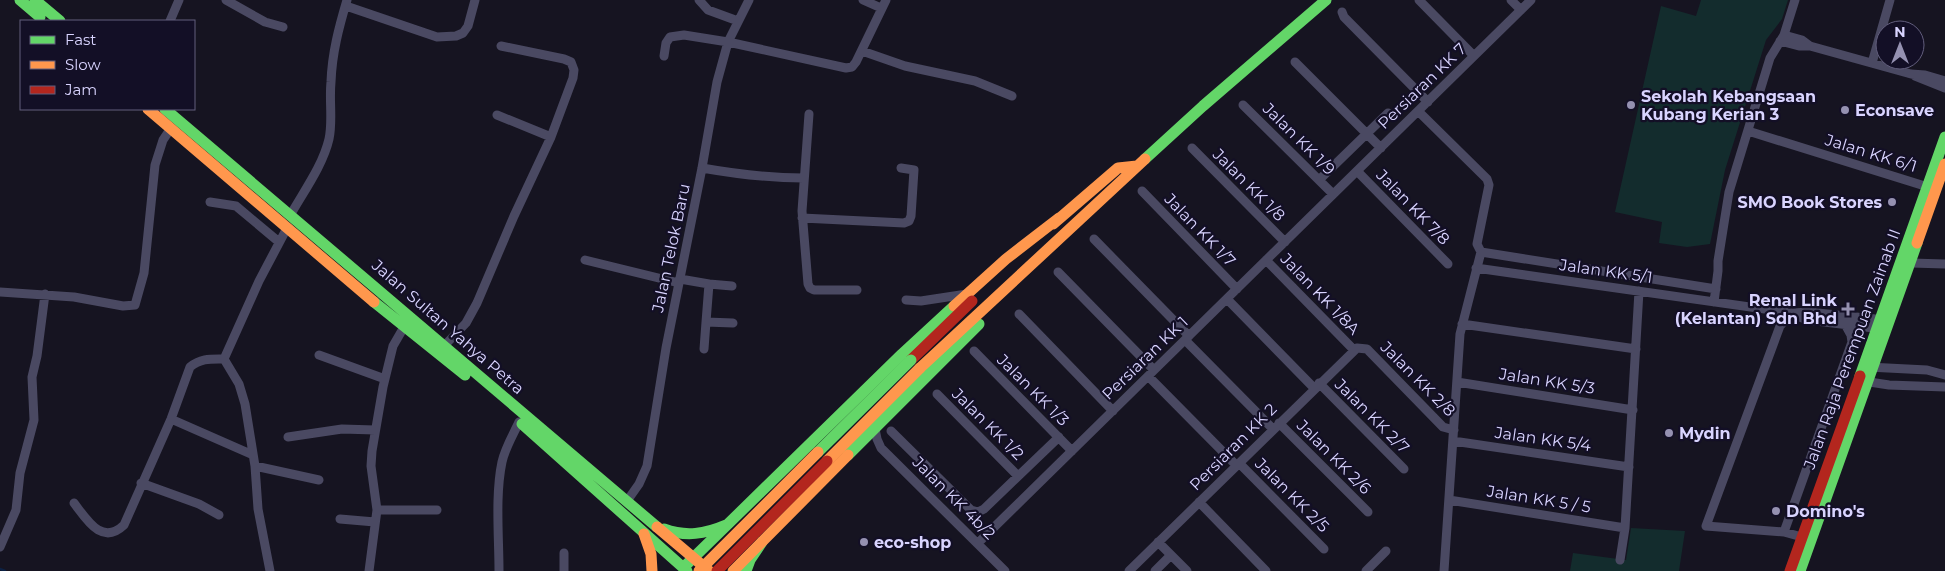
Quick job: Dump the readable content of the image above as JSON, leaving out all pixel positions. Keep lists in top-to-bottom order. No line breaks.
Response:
{"streets":{"main road":["Jalan Sultan Yahya Petra","Jalan Raja Perempuan Zainab II"],"street":["Persiaran KK 7","Jalan KK 1/9","Jalan KK 6/1","Jalan KK 1/8","Jalan KK 7/8","Jalan KK 1/7","Jalan Telok Baru","Jalan KK 5/1","Jalan KK 1/8A","Persiaran KK 1","Jalan KK 2/8","Jalan KK 5/3","Jalan KK 1/3","Jalan KK 2/7","Jalan KK 1/2","Jalan KK 5/4","Persiaran KK 2","Jalan KK 2/6","Jalan KK 2/5","Jalan KK 4b/2","Jalan KK 5 / 5"]},"crossings":[["Persiaran KK 7","Jalan KK 1/9"],["Persiaran KK 7","Jalan KK 7/8"],["Persiaran KK 7","Persiaran KK 1"],["Jalan KK 1/9","Persiaran KK 1"],["Jalan KK 6/1","Jalan Raja Perempuan Zainab II"],["Jalan KK 1/8","Persiaran KK 1"],["Jalan KK 1/7","Persiaran KK 1"],["Jalan Telok Baru","Jalan Sultan Yahya Petra"],["Jalan KK 5/1","Jalan Raja Perempuan Zainab II"],["Jalan KK 1/8A","Persiaran KK 1"],["Jalan KK 1/8A","Jalan KK 2/8"],["Jalan KK 1/8A","Persiaran KK 2"],["Persiaran KK 1","Jalan KK 1/3"],["Persiaran KK 1","Jalan KK 2/7"],["Persiaran KK 1","Jalan KK 2/6"],["Persiaran KK 1","Jalan KK 2/5"],["Persiaran KK 1","Jalan KK 4b/2"],["Jalan KK 2/8","Persiaran KK 2"],["Jalan KK 2/7","Persiaran KK 2"],["Persiaran KK 2","Jalan KK 2/6"],["Persiaran KK 2","Jalan KK 2/5"]],"places":{"other":["Sekolah Kebangsaan Kubang Kerian 3","Econsave","SMO Book Stores","Mydin","Domino's","eco-shop"],"health":["Renal Link (Kelantan) Sdn Bhd"]},"legend":["Fast","Slow","Jam"],"north":"top"}
